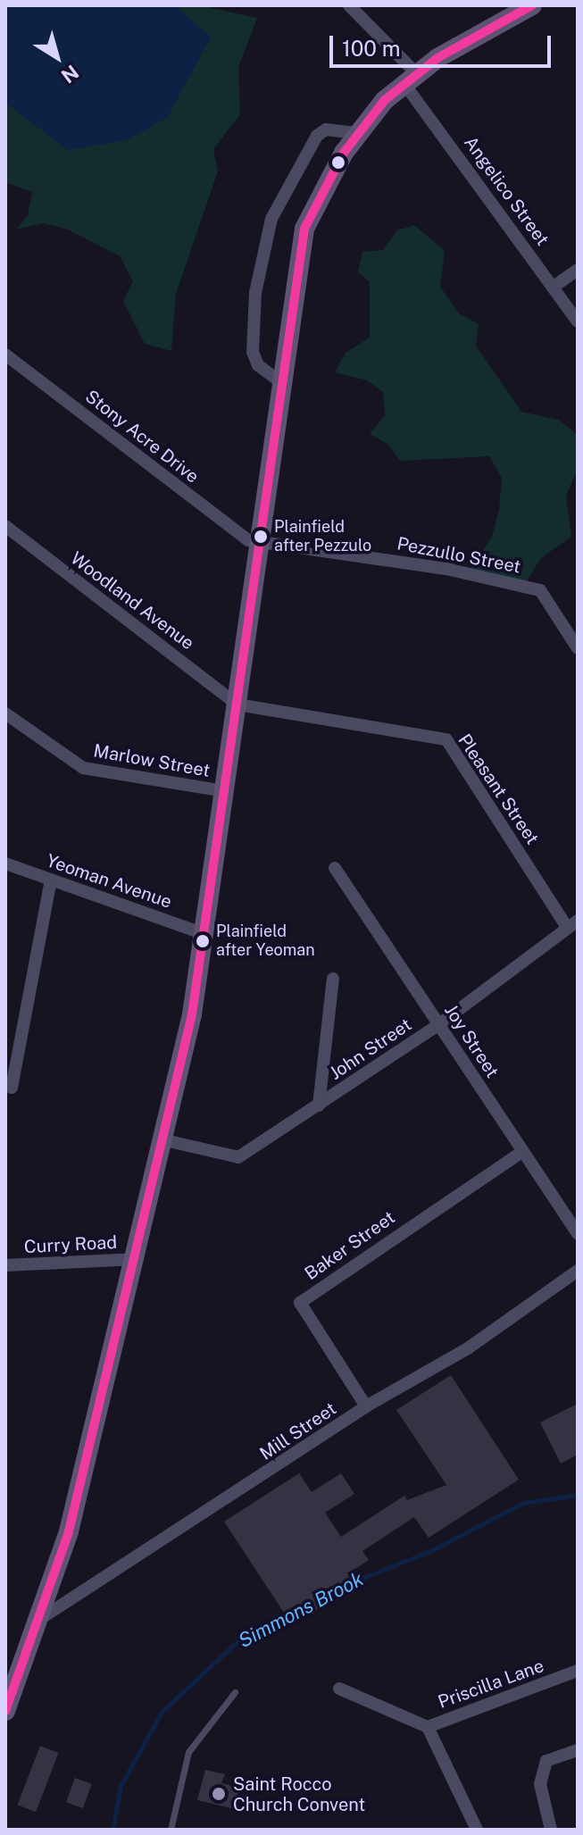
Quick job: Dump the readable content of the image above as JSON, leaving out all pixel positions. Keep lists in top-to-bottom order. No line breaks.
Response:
{"streets":{"street":["Angelico Street","Stony Acre Drive","Pezzullo Street","Woodland Avenue","Marlow Street","Pleasant Street","Yeoman Avenue","Joy Street","John Street","Curry Road","Baker Street","Mill Street","Priscilla Lane"]},"crossings":[["Stony Acre Drive","Pezzullo Street"],["Woodland Avenue","Pleasant Street"],["Pleasant Street","John Street"],["Joy Street","John Street"],["Joy Street","Baker Street"],["Baker Street","Mill Street"]],"water":["Simmons Brook"],"places":["Plainfield after Pezzulo","Plainfield after Yeoman","Saint Rocco Church Convent"],"scale_bar":"100 m","north":"bottom right"}
